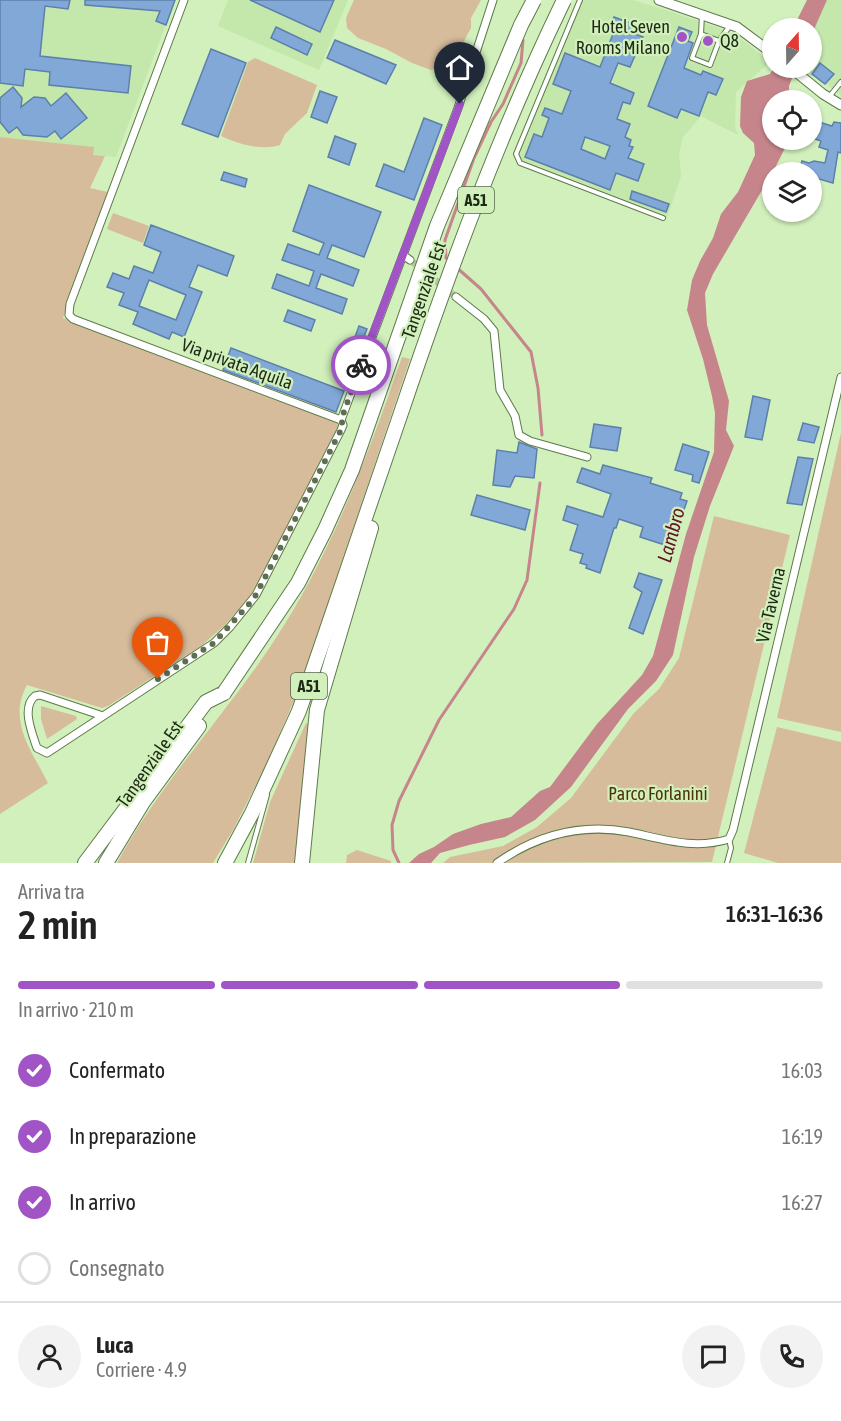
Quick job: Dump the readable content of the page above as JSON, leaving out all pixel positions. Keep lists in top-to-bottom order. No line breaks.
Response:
{"streets":{"highway":["A51","Tangenziale Est"],"street":["Via privata Aquila","Via Taverna"]},"water":["Lambro"],"parks":["Parco Forlanini"],"places":["Hotel Seven Rooms Milano","Q8"],"north":"top","page":{"heading":["2 min","Arriva tra","16:31–16:36"],"panel":["Luca","Corriere · 4.9"],"bar":"In arrivo · 210 m","list":[["Confermato","16:03"],["In preparazione","16:19"],["In arrivo","16:27"],"Consegnato"]}}
